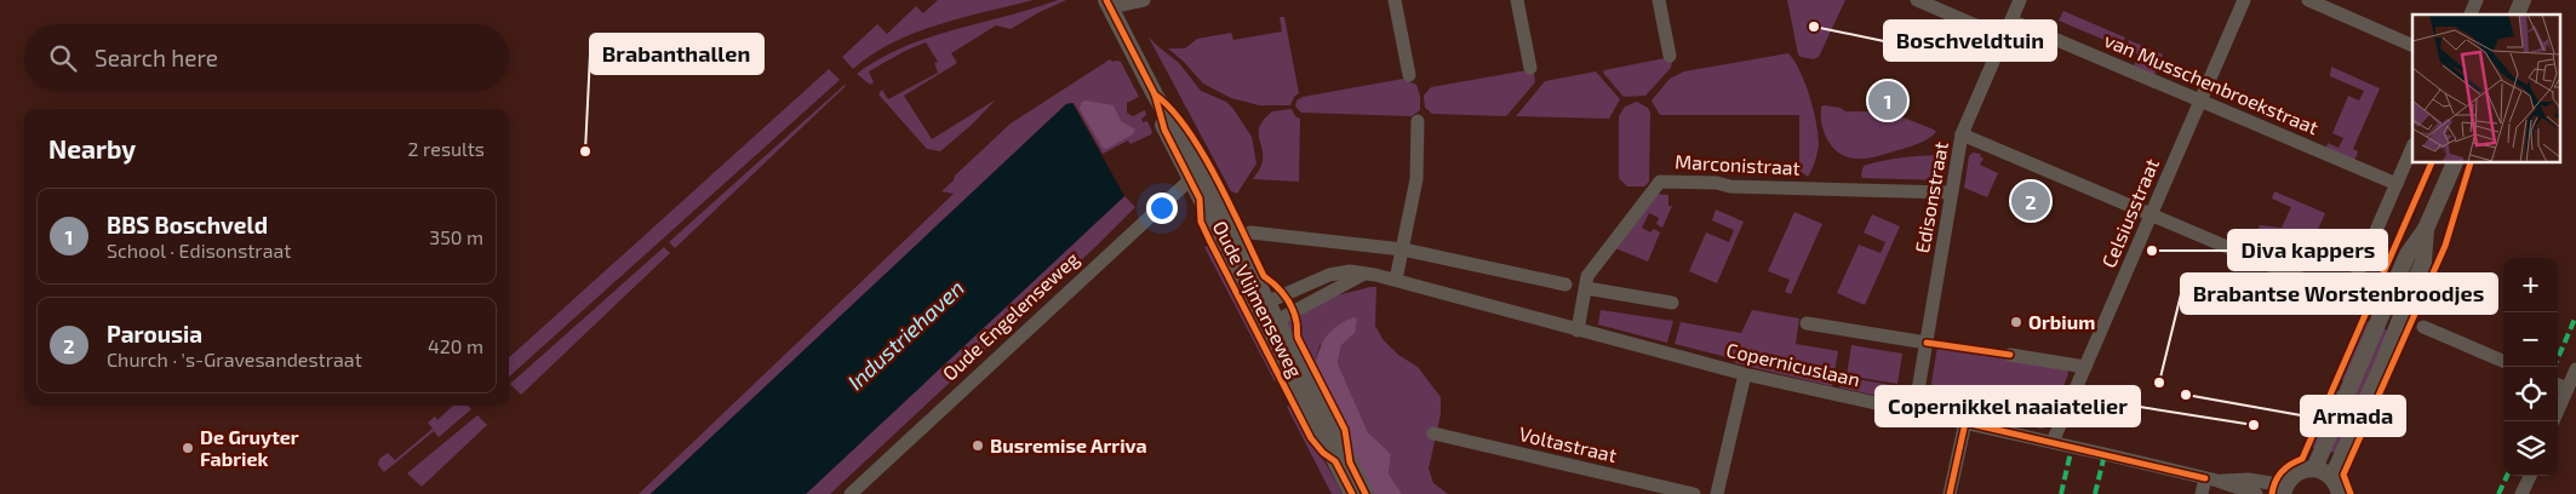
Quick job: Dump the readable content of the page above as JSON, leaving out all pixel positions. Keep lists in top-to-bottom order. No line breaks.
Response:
{"streets":{"street":["van Musschenbroekstraat","Marconistraat","Edisonstraat","Celsiusstraat","Oude Vlijmenseweg","Oude Engelenseweg","Copernicuslaan","Voltastraat"]},"crossings":[["van Musschenbroekstraat","Edisonstraat"],["van Musschenbroekstraat","Celsiusstraat"],["Marconistraat","Edisonstraat"],["Marconistraat","Copernicuslaan"],["Edisonstraat","Copernicuslaan"],["Celsiusstraat","Copernicuslaan"],["Oude Vlijmenseweg","Oude Engelenseweg"],["Oude Vlijmenseweg","Copernicuslaan"]],"water":["Industriehaven"],"places":["Boschveldtuin","Brabanthallen","Diva kappers","Orbium","Brabantse Worstenbroodjes","Armada","Copernikkel naaiatelier","Busremise Arriva","De Gruyter Fabriek"],"page":{"search":"Search here","pins":["1","2"],"heading":["Nearby","2 results"],"list":[{"mark":"1","name":"BBS Boschveld","note":"School · Edisonstraat","value":"350 m"},{"mark":"2","name":"Parousia","note":"Church · 's-Gravesandestraat","value":"420 m"}],"map_buttons":["+","−"]}}
